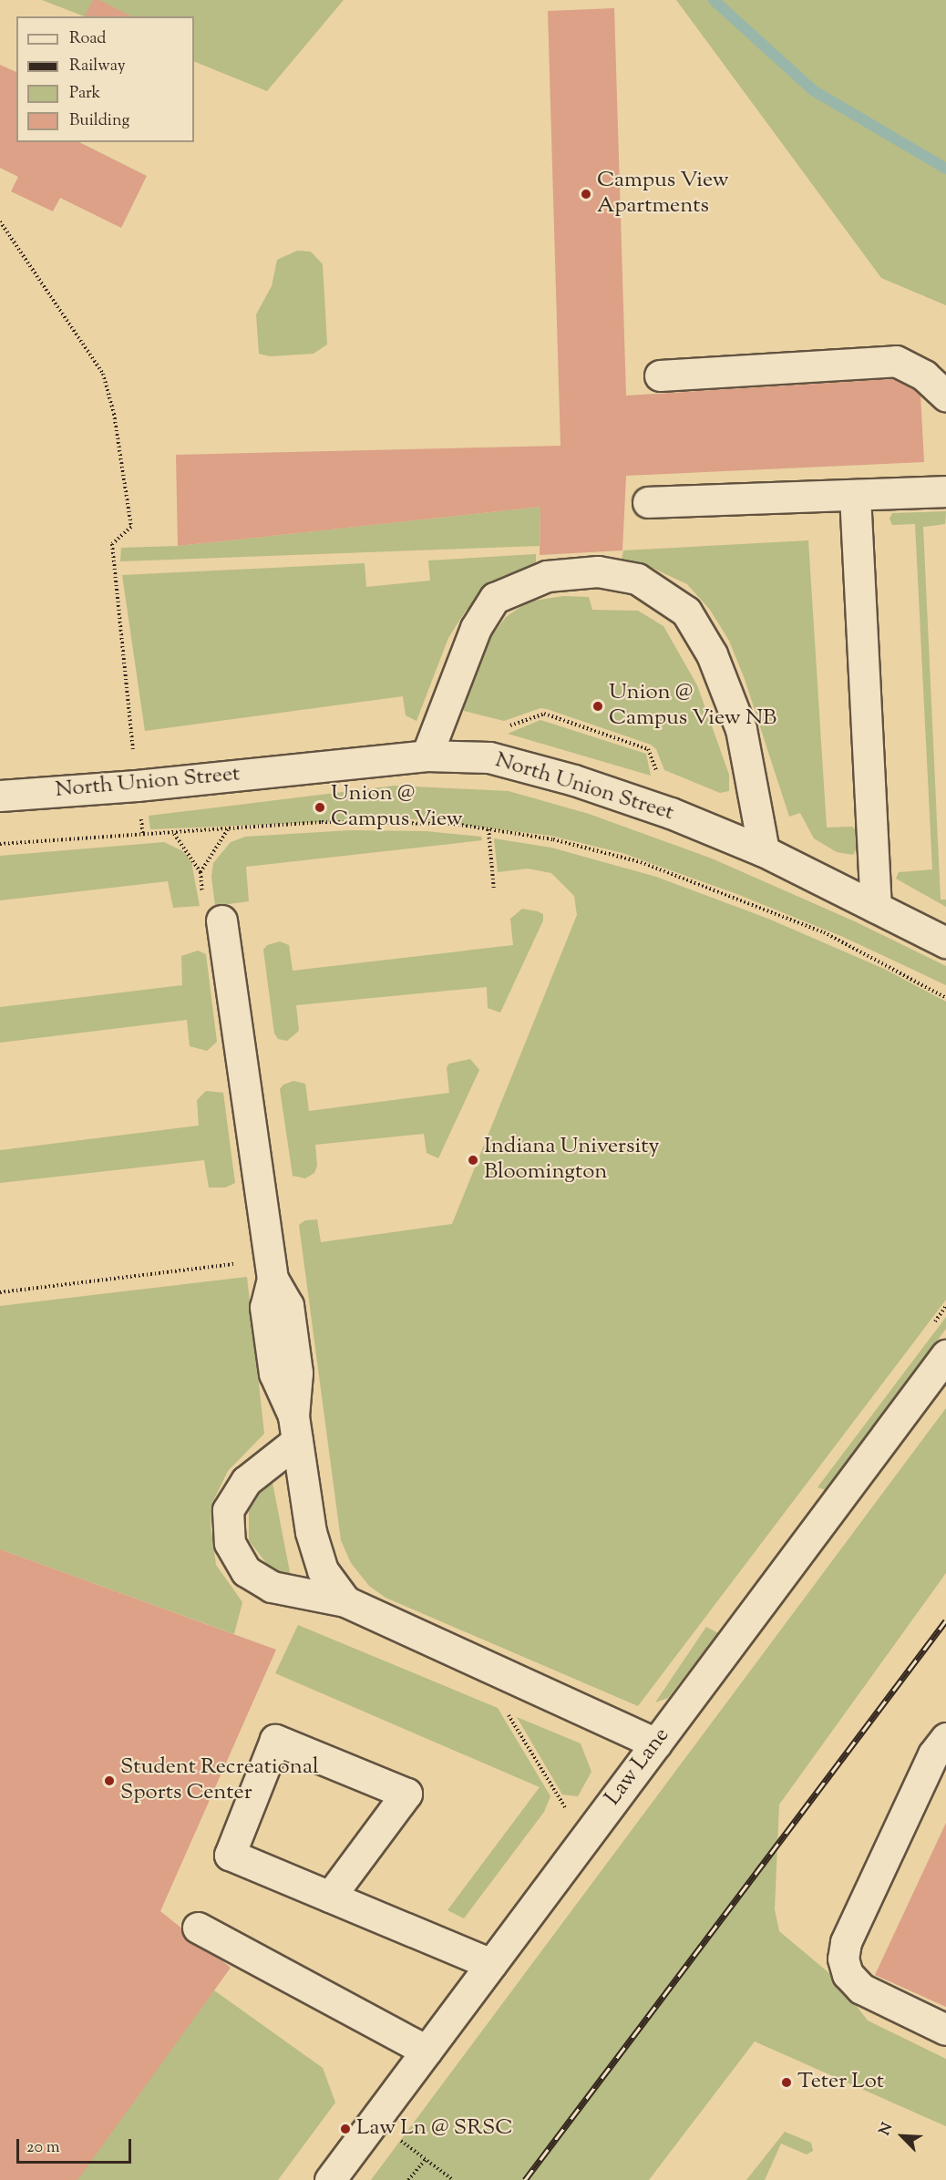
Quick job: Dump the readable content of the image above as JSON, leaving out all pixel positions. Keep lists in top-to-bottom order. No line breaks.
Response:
{"streets":{"street":["North Union Street","Law Lane"]},"places":["Campus View Apartments","Union @ Campus View NB","Union @ Campus View","Indiana University Bloomington","Student Recreational Sports Center","Teter Lot","Law Ln @ SRSC"],"legend":["Road","Railway","Park","Building"],"scale_bar":"20 m","north":"top left"}
